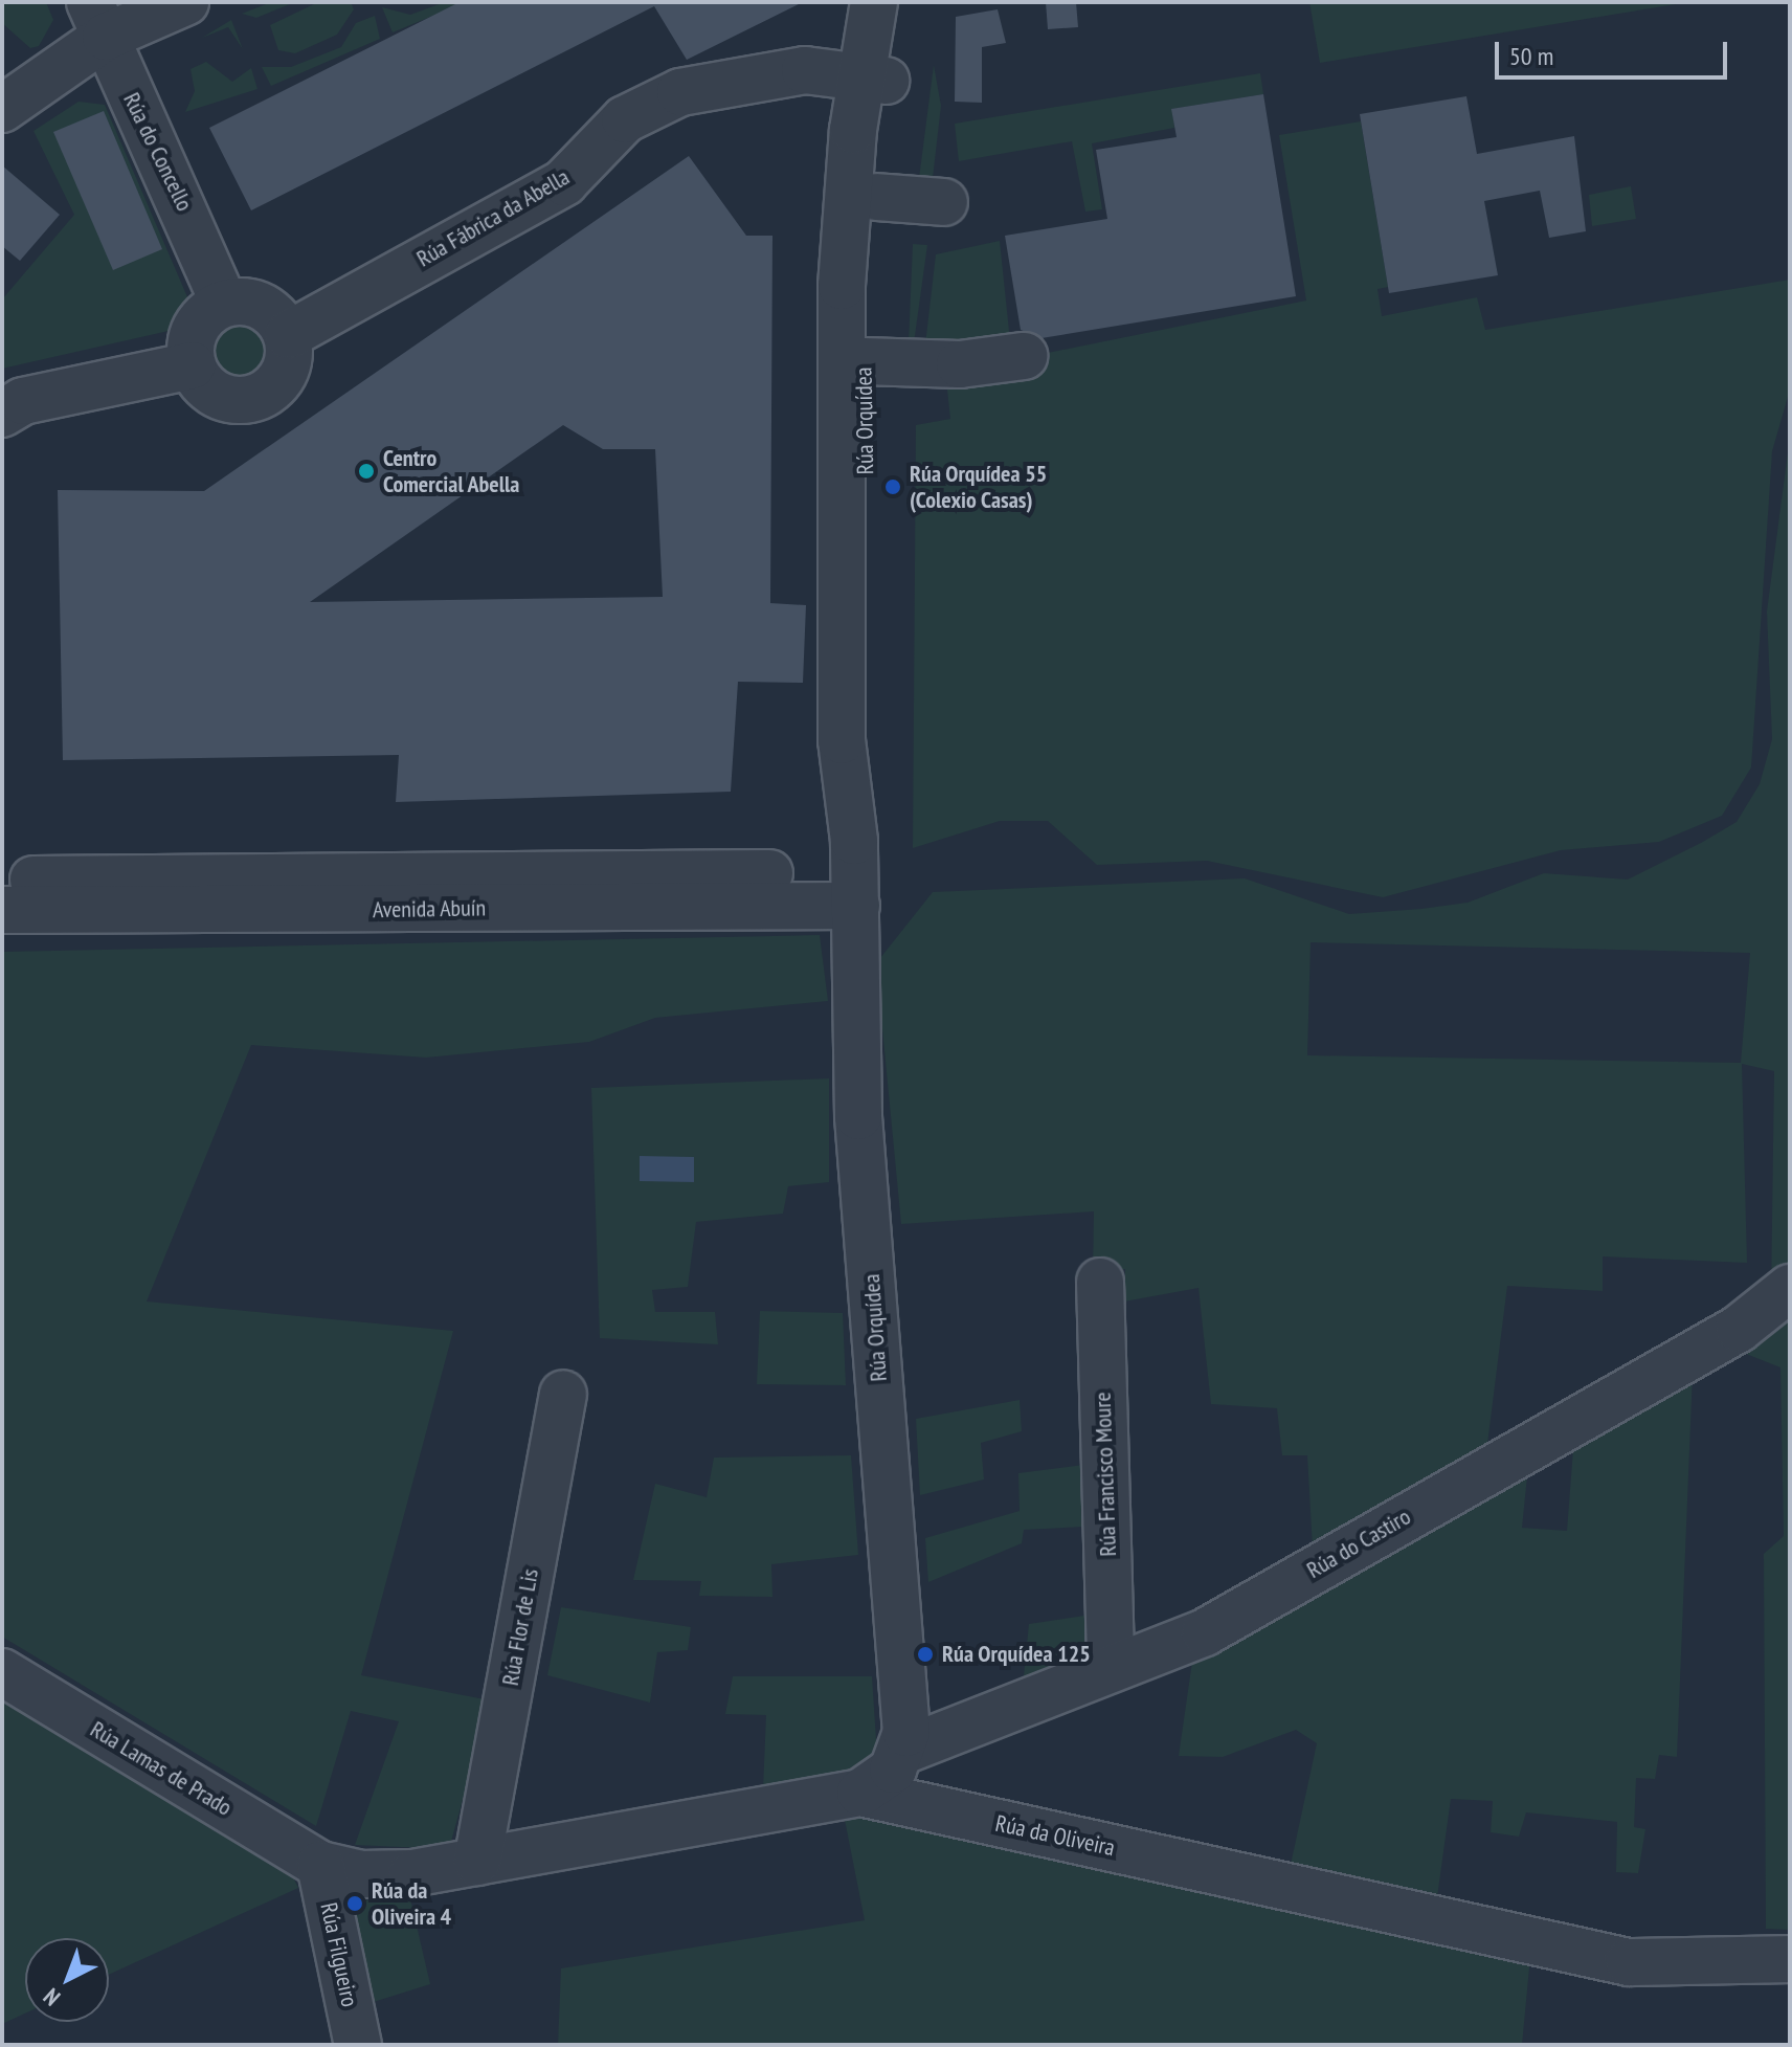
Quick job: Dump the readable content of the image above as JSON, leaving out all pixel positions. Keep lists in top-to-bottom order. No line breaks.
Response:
{"streets":{"street":["Rúa do Concello","Rúa Fábrica da Abella","Rúa Orquídea","Avenida Abuín","Rúa Francisco Moure","Rúa do Castiro","Rúa Flor de Lis","Rúa Lamas de Prado","Rúa da Oliveira","Rúa Filgueiro"]},"crossings":[["Rúa do Concello","Rúa Fábrica da Abella"],["Rúa Fábrica da Abella","Rúa Orquídea"],["Rúa Orquídea","Avenida Abuín"],["Rúa Orquídea","Rúa do Castiro"],["Rúa Francisco Moure","Rúa do Castiro"],["Rúa Flor de Lis","Rúa da Oliveira"],["Rúa Lamas de Prado","Rúa da Oliveira"],["Rúa Lamas de Prado","Rúa Filgueiro"],["Rúa da Oliveira","Rúa Filgueiro"]],"places":["Centro Comercial Abella","Rúa Orquídea 55 (Colexio Casas)","Rúa Orquídea 125","Rúa da Oliveira 4"],"scale_bar":"50 m","north":"bottom left"}
